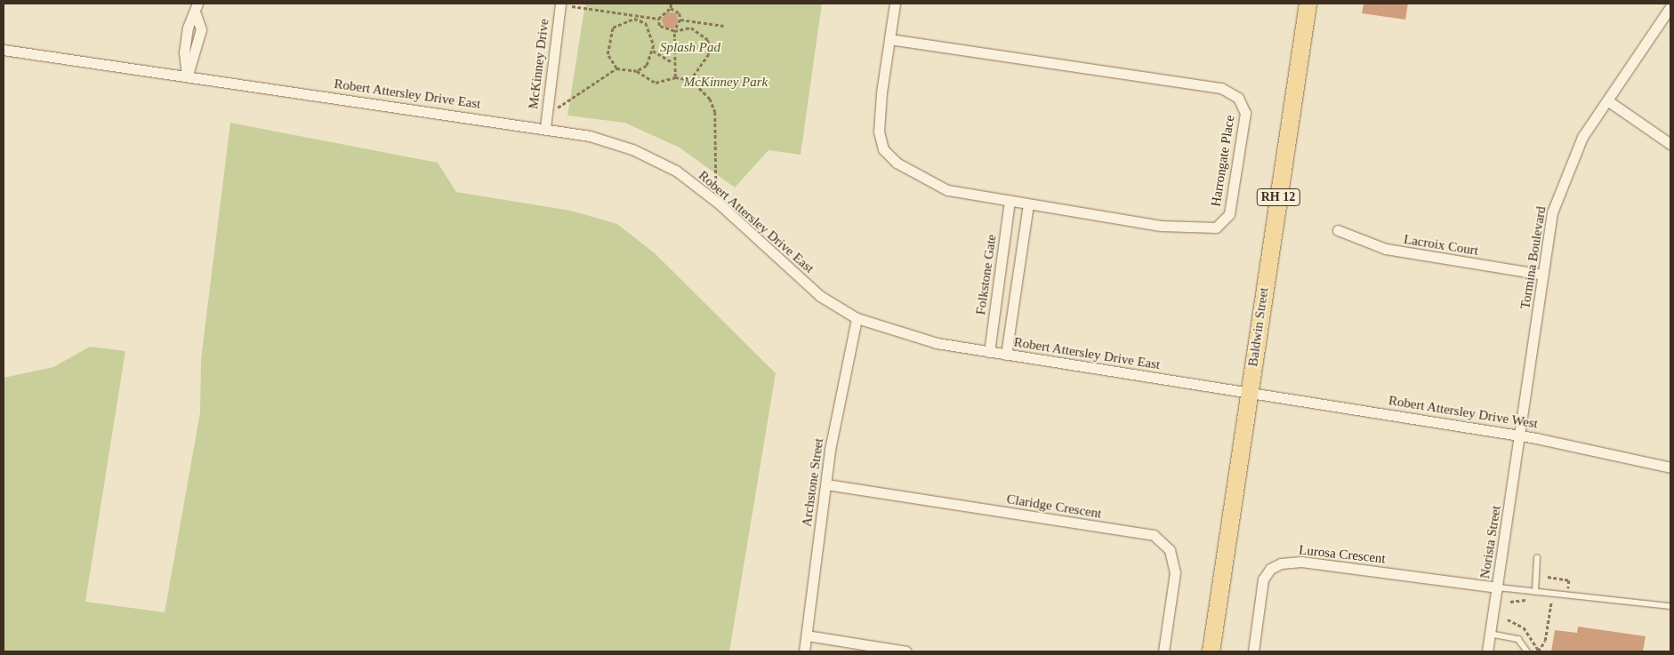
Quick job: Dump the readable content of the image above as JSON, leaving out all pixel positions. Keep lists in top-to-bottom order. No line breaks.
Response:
{"streets":{"main road":["RH 12","Baldwin Street"],"street":["McKinney Drive","Robert Attersley Drive East","Harrongate Place","Lacroix Court","Tormina Boulevard","Folkstone Gate","Robert Attersley Drive West","Archstone Street","Claridge Crescent","Norista Street","Lurosa Crescent"]},"crossings":[["McKinney Drive","Robert Attersley Drive East"],["Robert Attersley Drive East","Folkstone Gate"],["Robert Attersley Drive East","Baldwin Street"],["Robert Attersley Drive East","Robert Attersley Drive West"],["Robert Attersley Drive East","Archstone Street"],["Harrongate Place","Folkstone Gate"],["Lacroix Court","Tormina Boulevard"],["Tormina Boulevard","Robert Attersley Drive West"],["Tormina Boulevard","Norista Street"],["Baldwin Street","Robert Attersley Drive West"],["Robert Attersley Drive West","Norista Street"],["Archstone Street","Claridge Crescent"],["Norista Street","Lurosa Crescent"]],"parks":["Splash Pad","McKinney Park"]}
